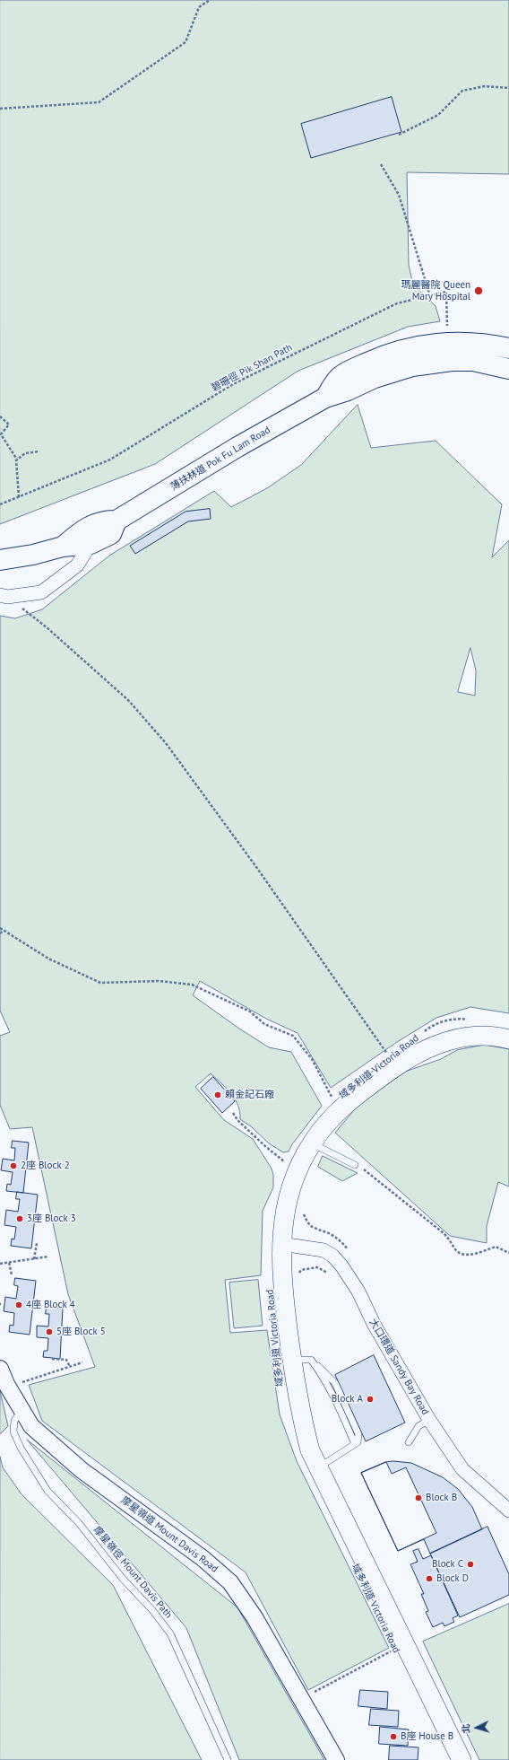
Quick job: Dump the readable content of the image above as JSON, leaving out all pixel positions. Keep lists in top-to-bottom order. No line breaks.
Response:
{"streets":{"main road":["薄扶林道 Pok Fu Lam Road","域多利道 Victoria Road"],"street":["大口環道 Sandy Bay Road","摩星嶺道 Mount Davis Road"],"lane":["摩星嶺徑 Mount Davis Path"],"path":["碧珊徑 Pik Shan Path"]},"crossings":[["域多利道 Victoria Road","大口環道 Sandy Bay Road"],["摩星嶺道 Mount Davis Road","摩星嶺徑 Mount Davis Path"]],"places":["瑪麗醫院 Queen Mary Hospital","賴金記石廠","2座 Block 2","3座 Block 3","4座 Block 4","5座 Block 5","Block A","Block B","Block C","Block D","B座 House B"],"north":"left"}
